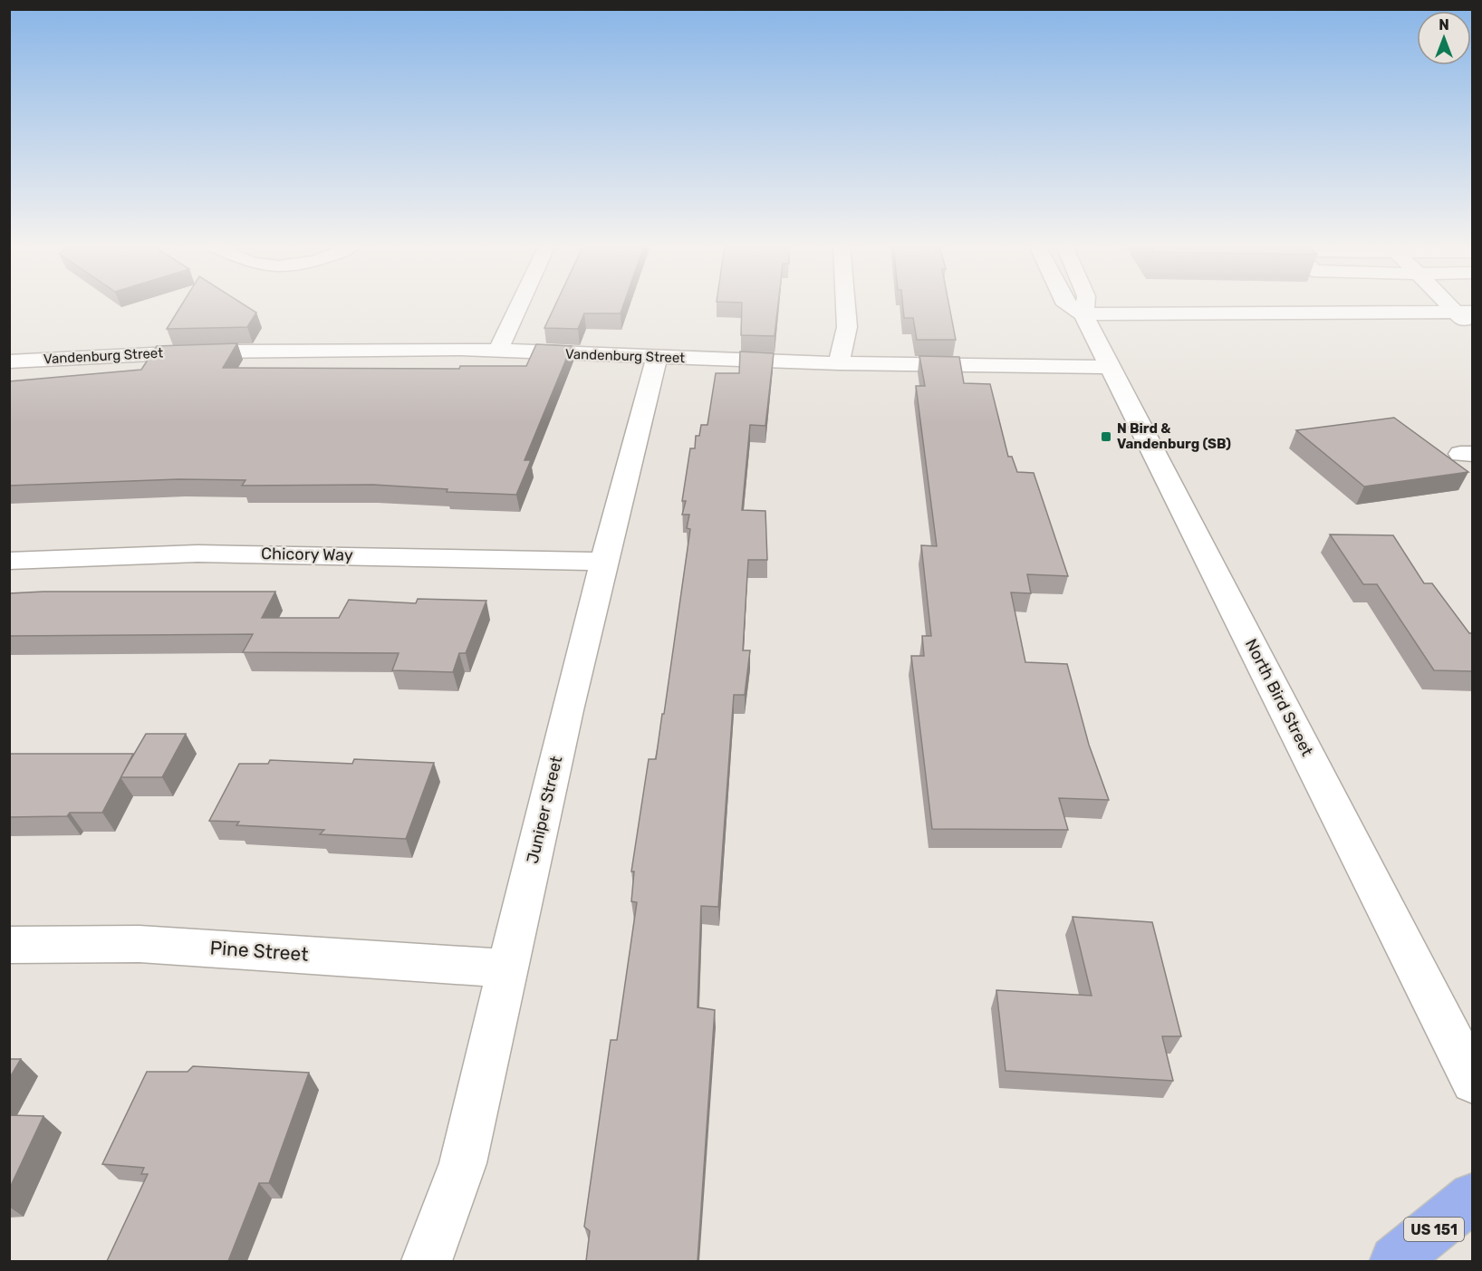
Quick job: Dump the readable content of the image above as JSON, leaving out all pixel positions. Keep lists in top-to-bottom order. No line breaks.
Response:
{"streets":{"highway":["US 151"],"street":["Vandenburg Street","Chicory Way","North Bird Street","Juniper Street","Pine Street"]},"crossings":[["Vandenburg Street","North Bird Street"],["Vandenburg Street","Juniper Street"],["Chicory Way","Juniper Street"],["Juniper Street","Pine Street"]],"places":{"transit":["N Bird & Vandenburg (SB)"]},"north":"top"}
